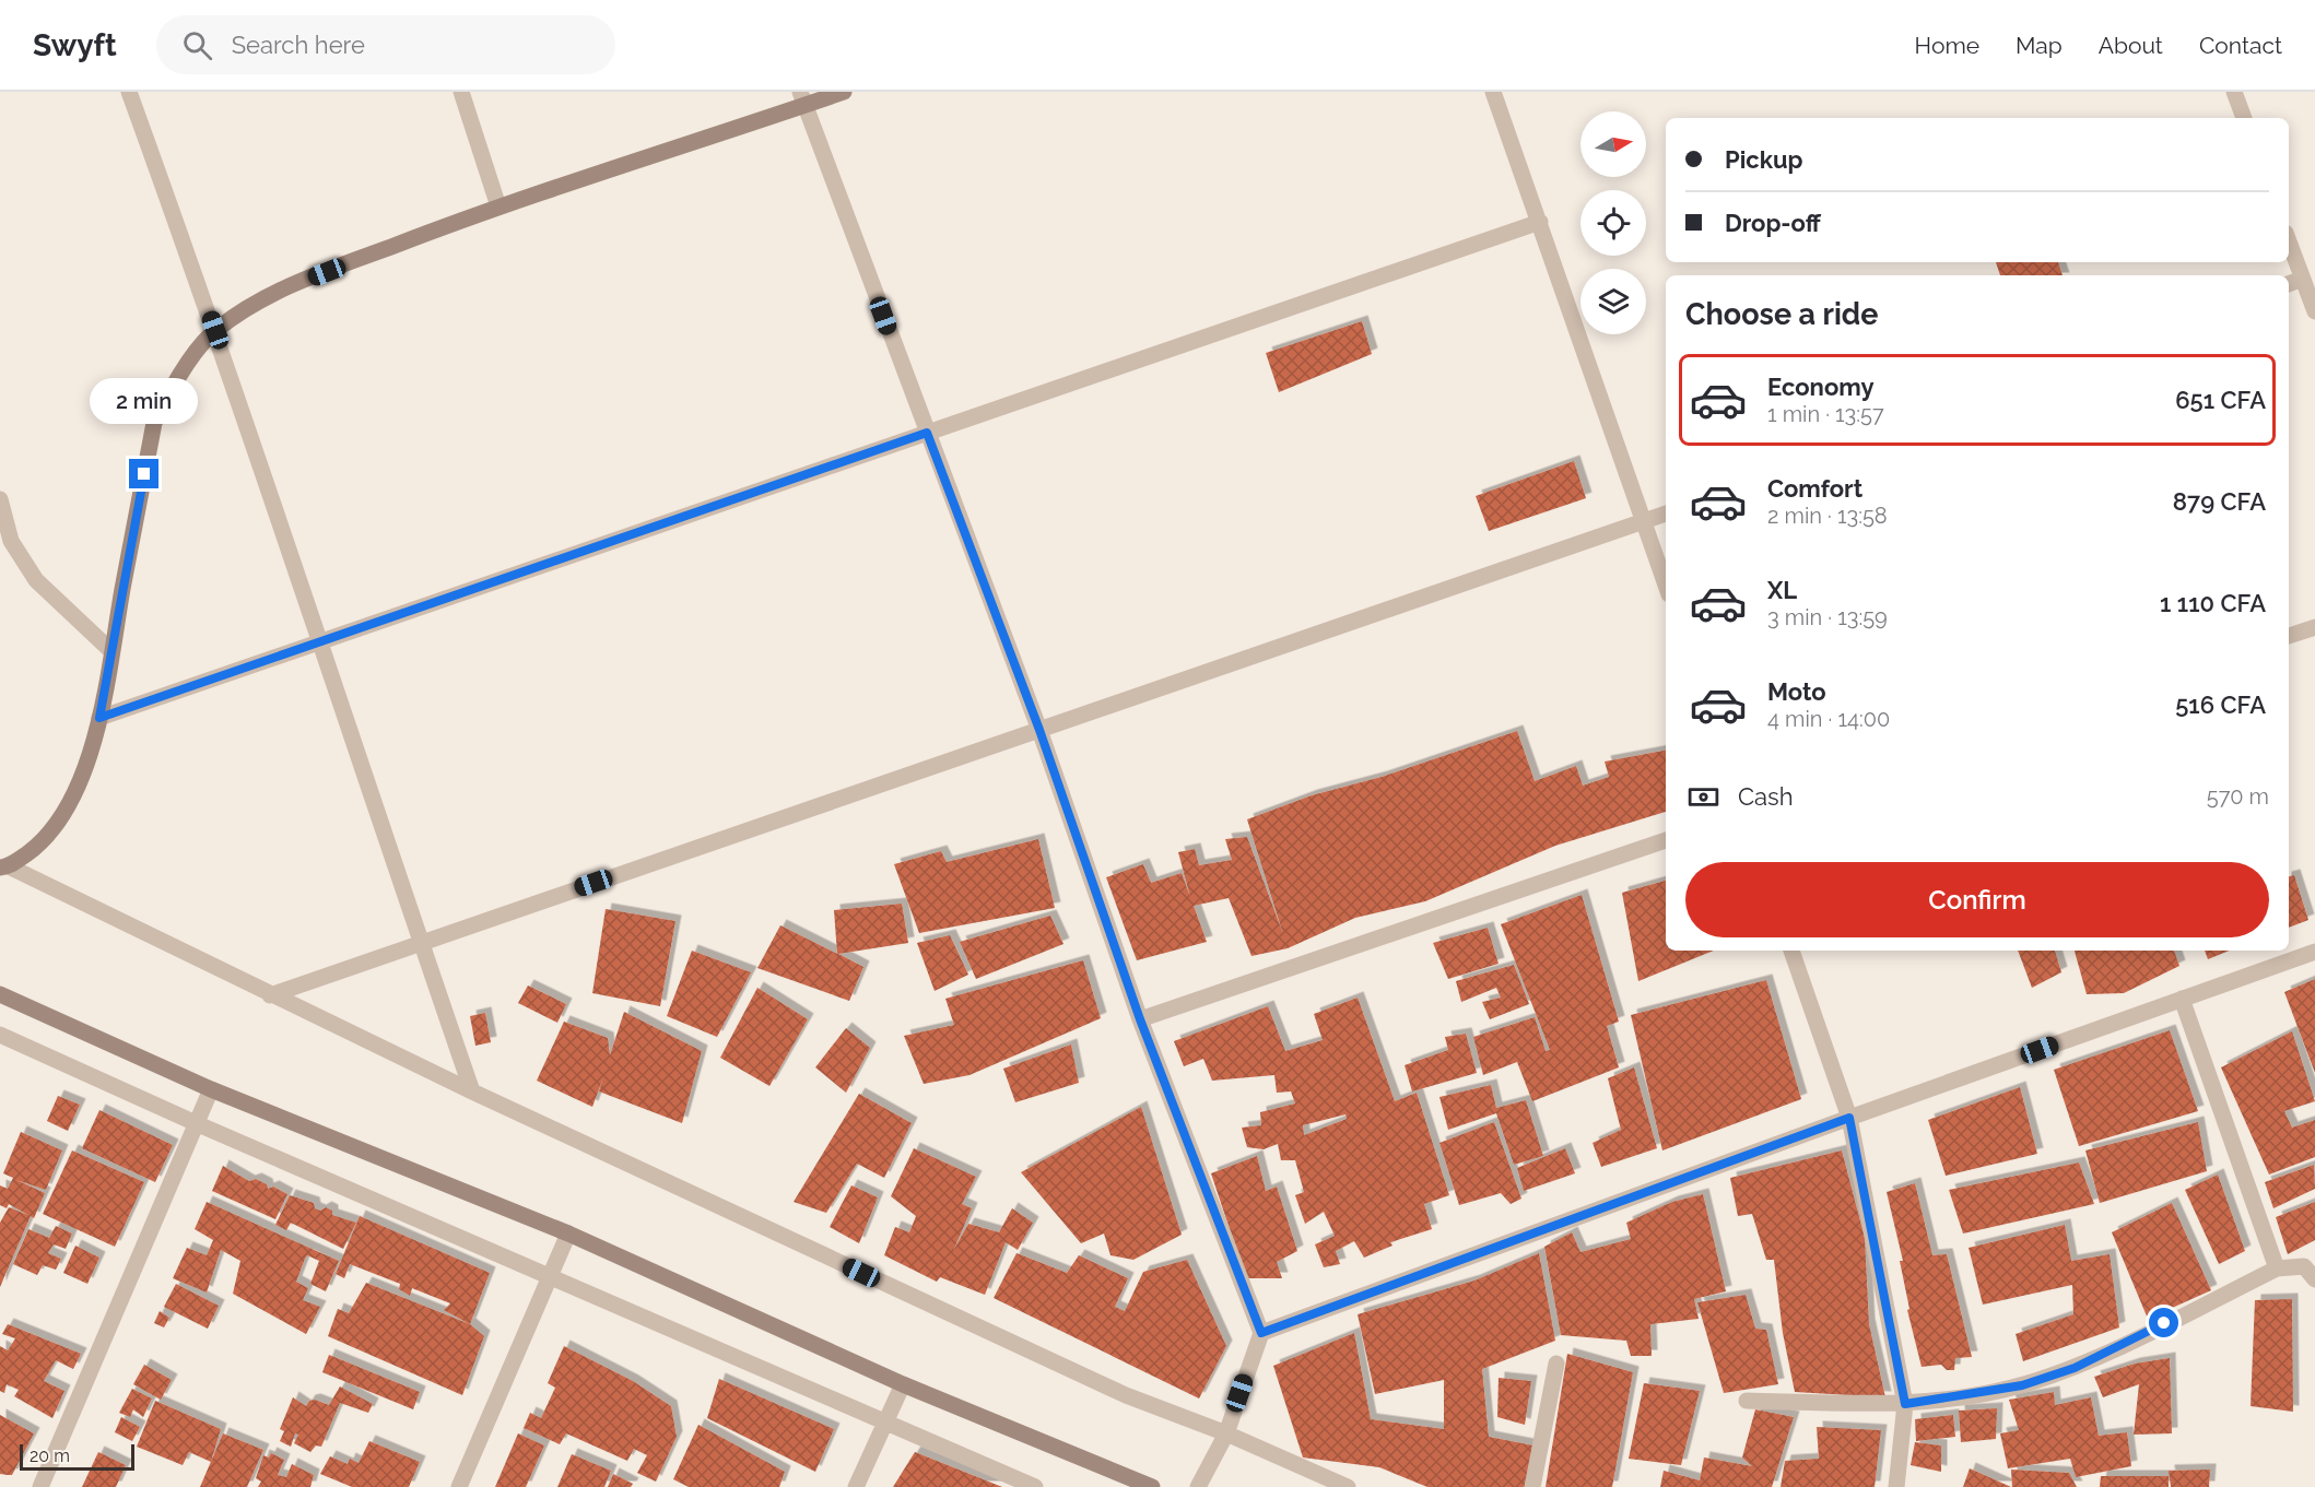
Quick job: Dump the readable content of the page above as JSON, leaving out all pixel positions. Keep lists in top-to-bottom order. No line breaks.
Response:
{"scale_bar":"20 m","north":"right","page":{"header":"Swyft","search":"Search here","nav":["Home","Map","About","Contact"],"banner":["Pickup","Drop-off"],"heading":"Choose a ride","list":[{"name":"Economy","note":"1 min · 13:57","value":"651 CFA"},{"name":"Comfort","note":"2 min · 13:58","value":"879 CFA"},{"name":"XL","note":"3 min · 13:59","value":"1 110 CFA"},{"name":"Moto","note":"4 min · 14:00","value":"516 CFA"}],"bubble":"2 min","pay":["Cash","570 m"],"buttons":"Confirm","scale":"20 m"}}
